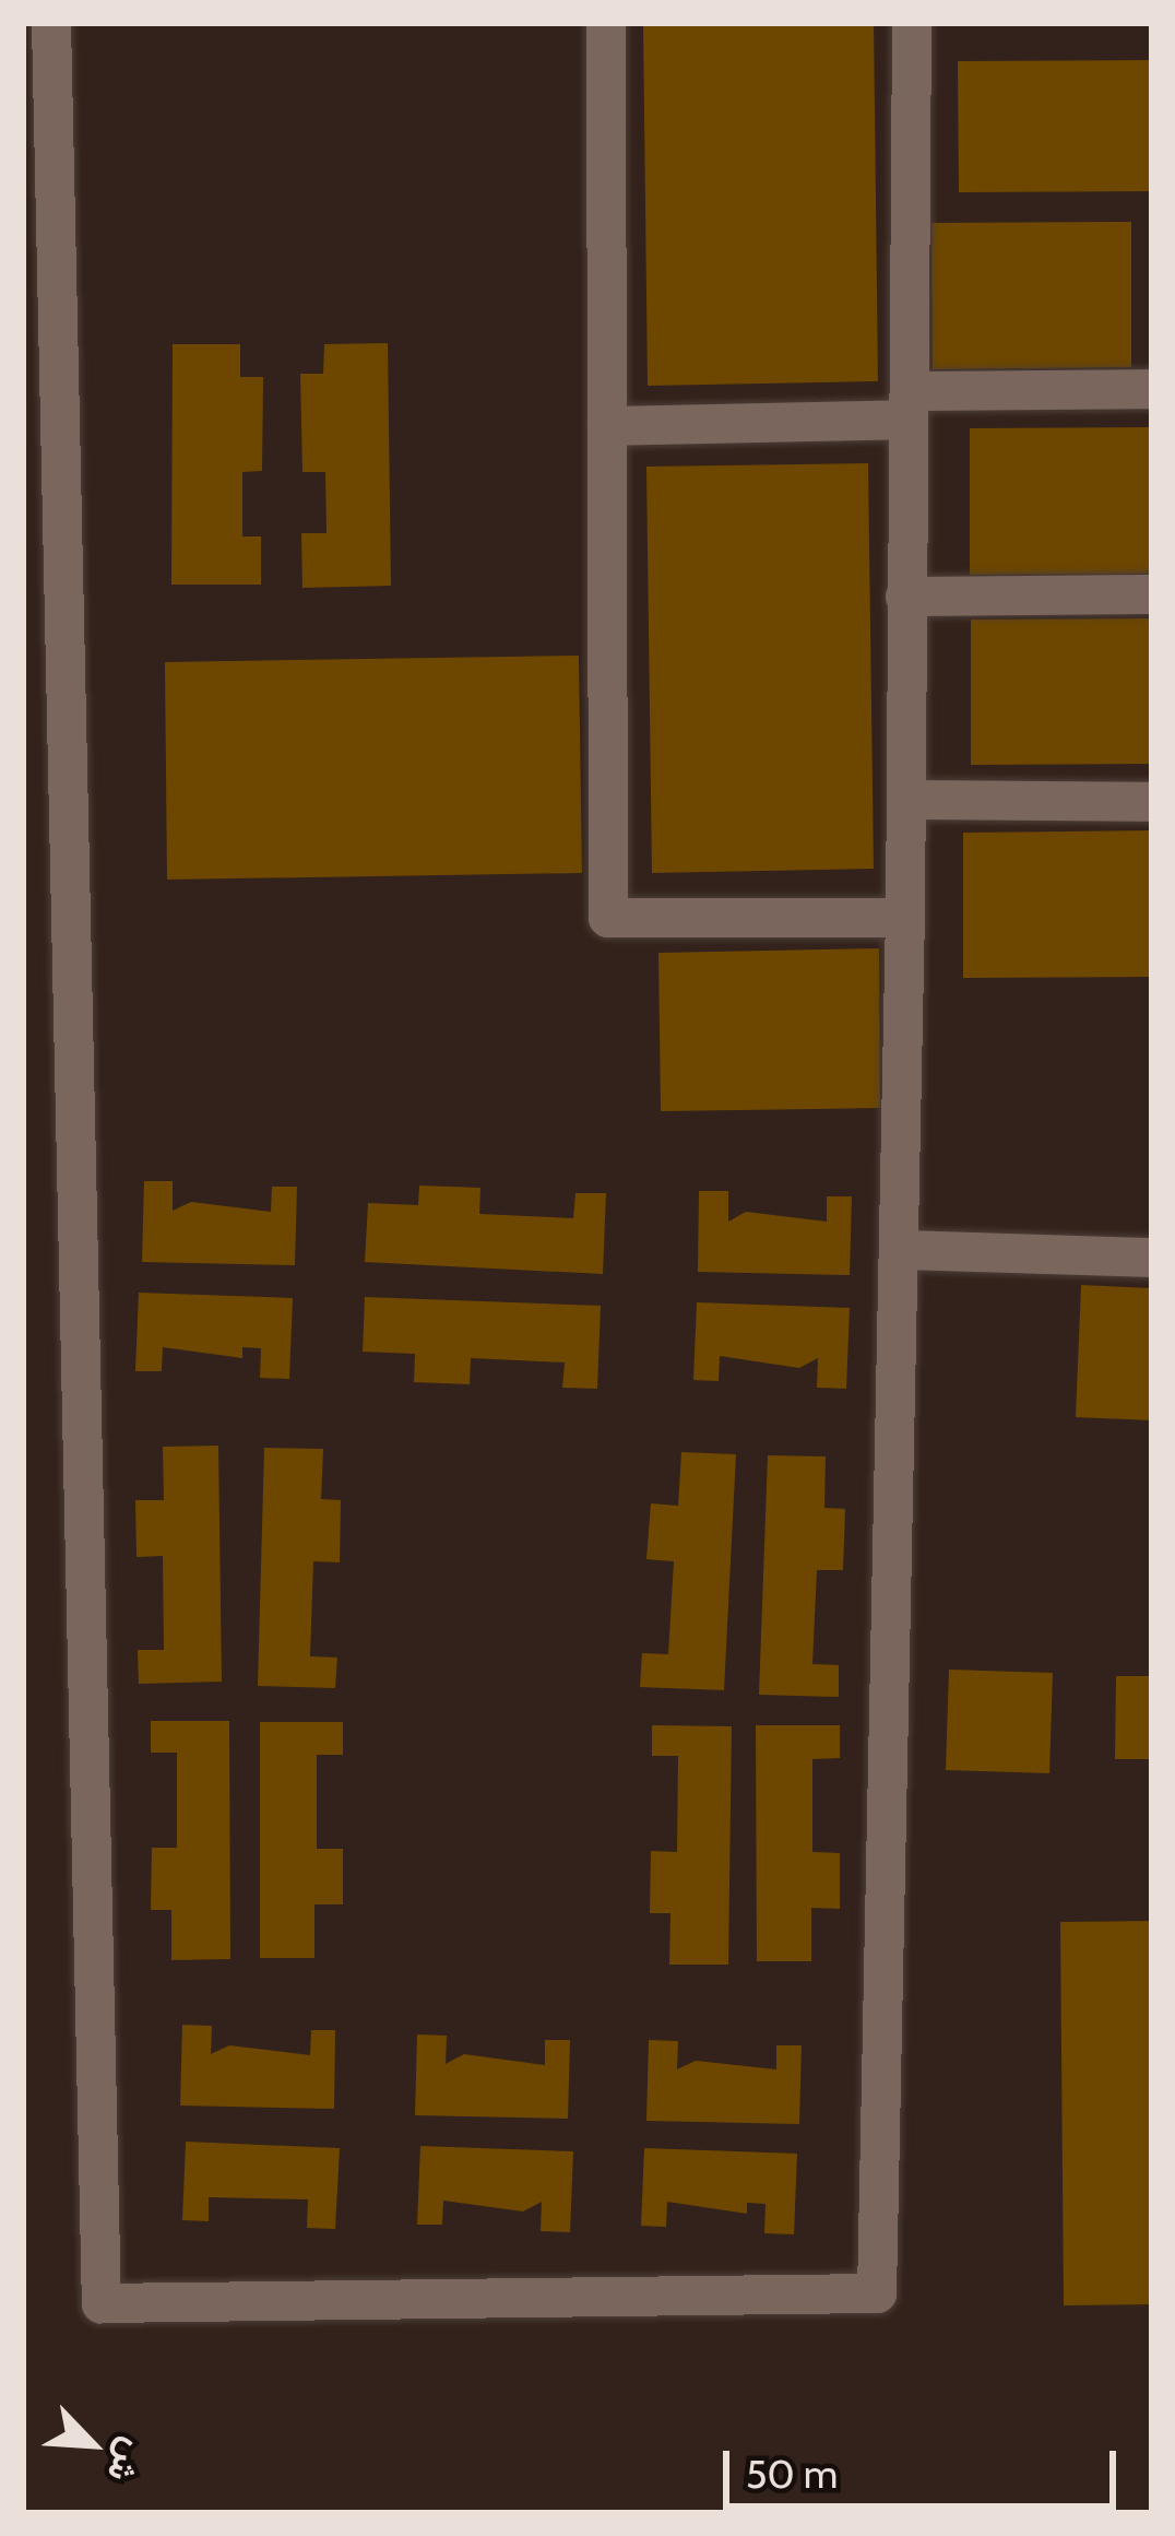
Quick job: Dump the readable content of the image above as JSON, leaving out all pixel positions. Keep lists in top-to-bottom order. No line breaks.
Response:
{"scale_bar":"50 m","north":"bottom right"}
